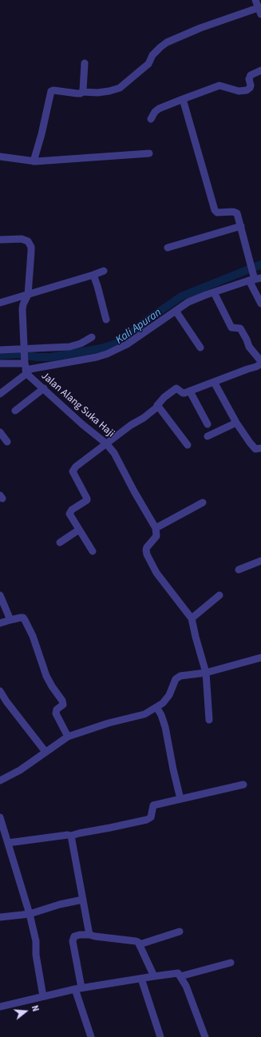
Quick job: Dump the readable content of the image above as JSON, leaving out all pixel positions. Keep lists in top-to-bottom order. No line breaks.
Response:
{"streets":{"street":["Jalan Alang Suka Haji"]},"water":["Kali Apuran"],"north":"right"}
